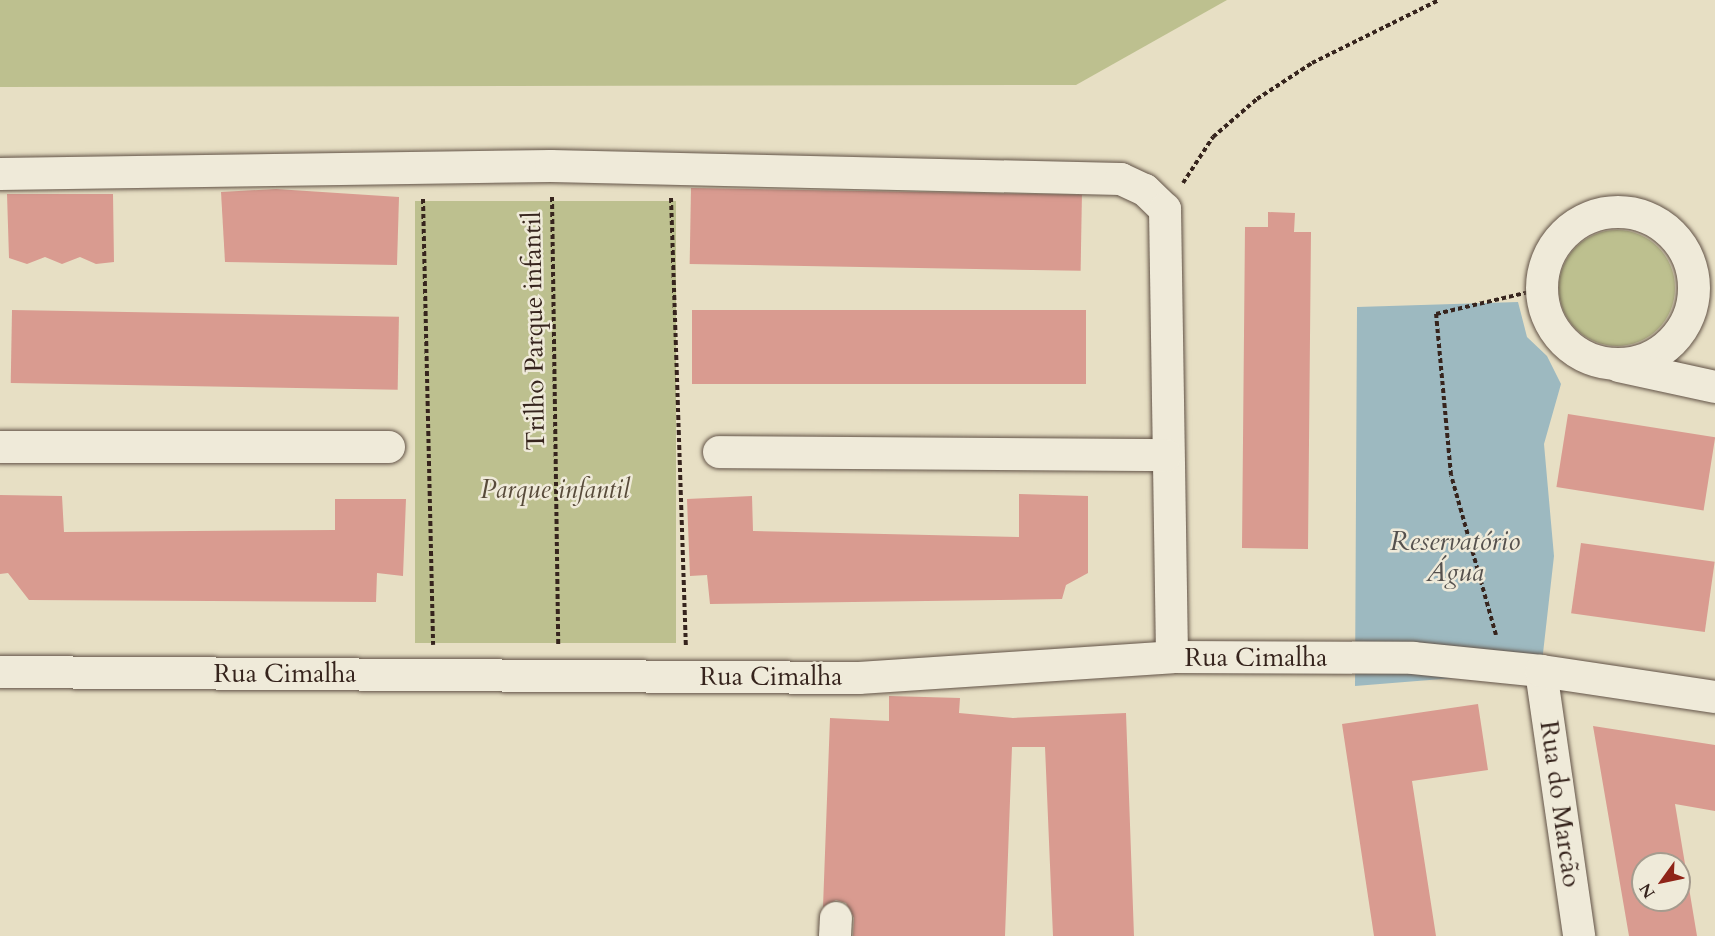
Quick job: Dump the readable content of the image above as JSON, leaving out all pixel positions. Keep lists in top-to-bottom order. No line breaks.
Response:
{"streets":{"street":["Rua Cimalha","Rua do Marcão"],"path":["Trilho Parque infantil"]},"crossings":[["Trilho Parque infantil","Rua Cimalha"],["Rua Cimalha","Rua do Marcão"]],"water":["Reservatório Água"],"parks":["Parque infantil"],"north":"bottom left"}
